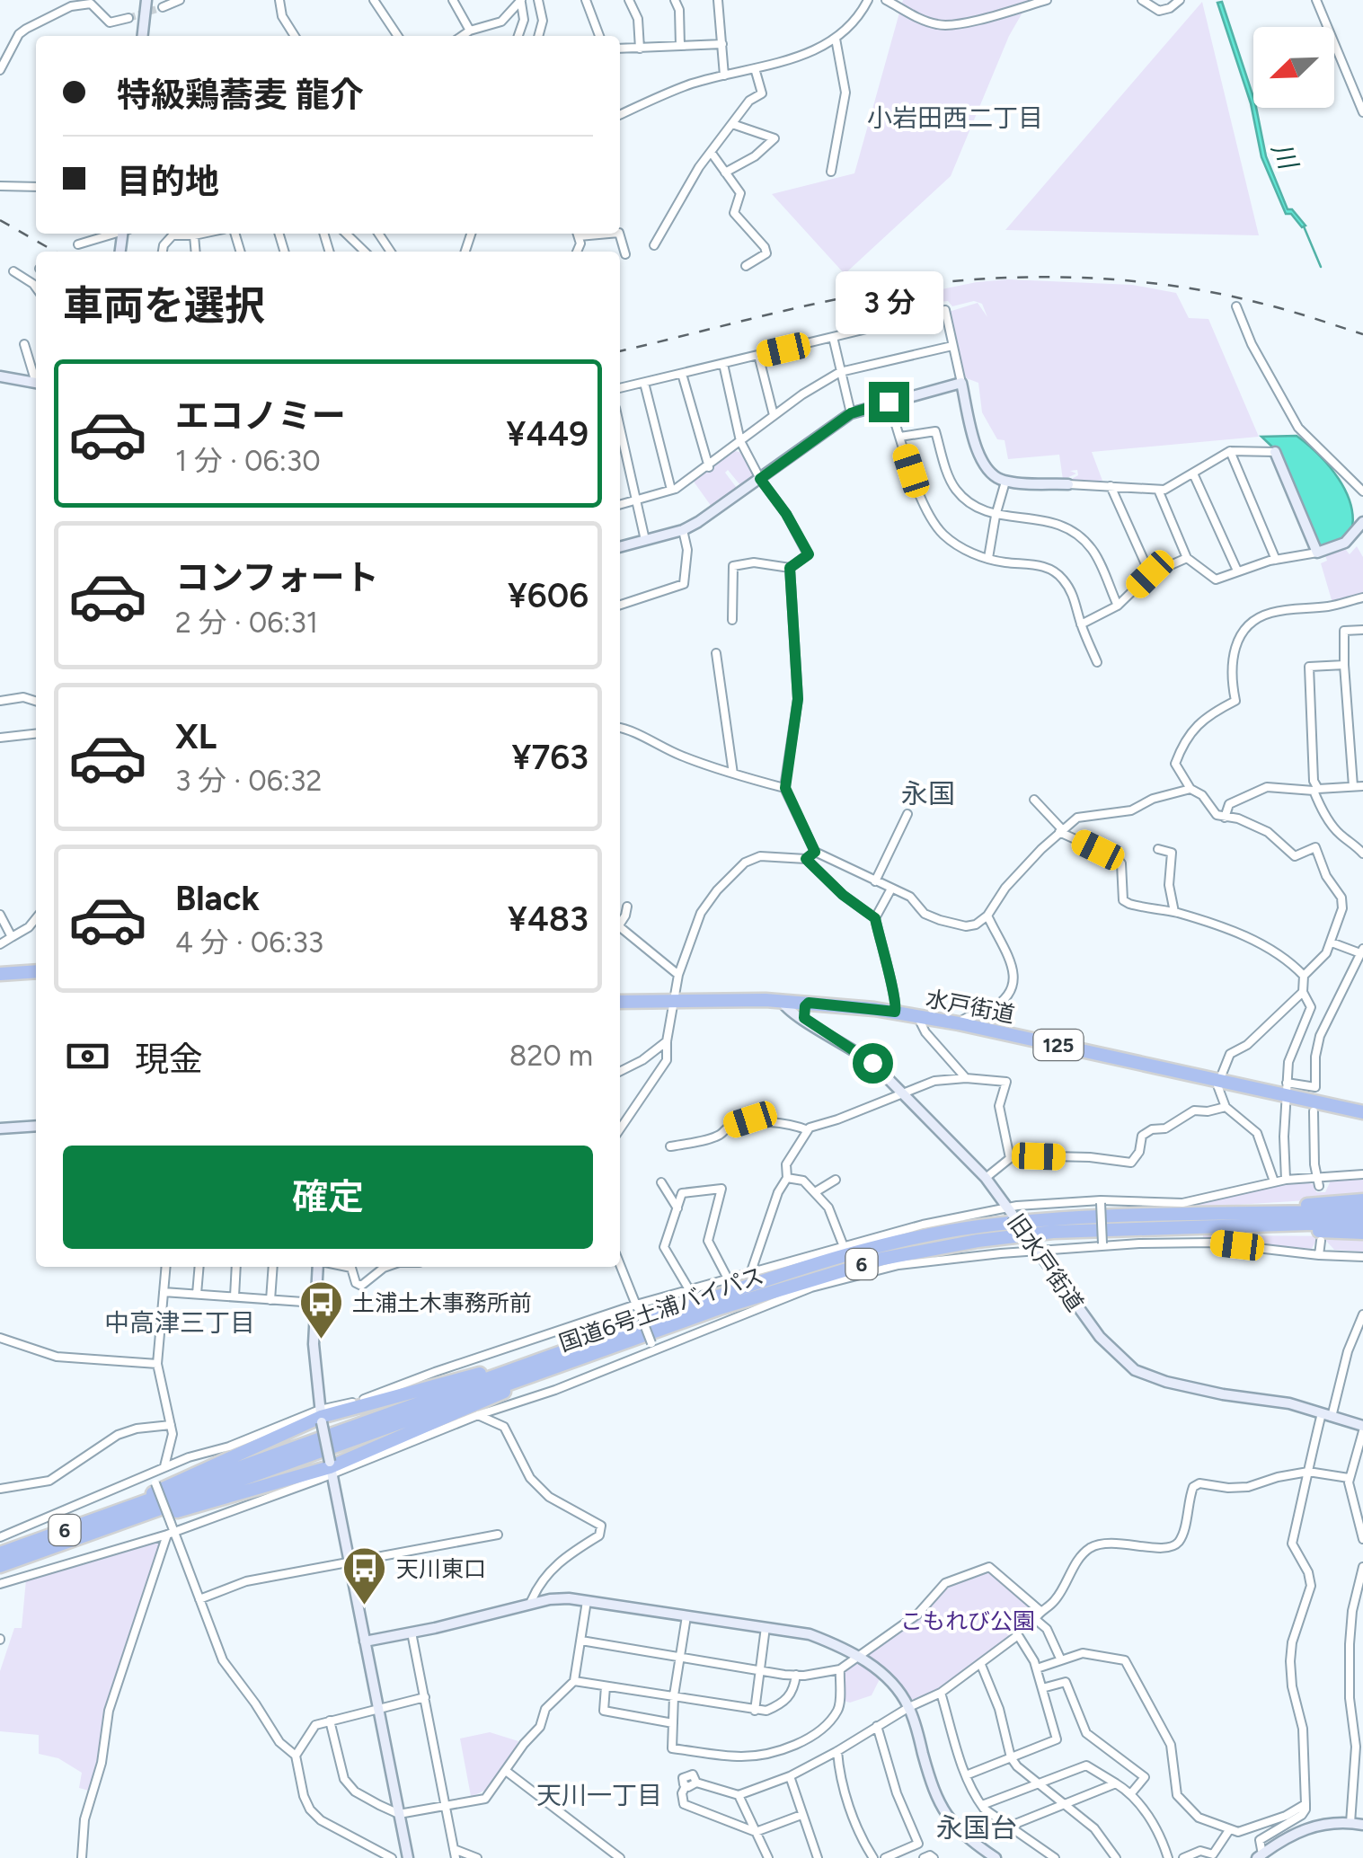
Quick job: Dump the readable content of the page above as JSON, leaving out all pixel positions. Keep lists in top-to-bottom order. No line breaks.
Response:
{"streets":{"highway":["水戸街道","125","6","国道6号土浦バイパス"],"street":["旧水戸街道"]},"crossings":[["水戸街道","旧水戸街道"]],"districts":["小岩田西二丁目","永国","中高津三丁目","天川一丁目","永国台"],"water":["川"],"parks":["こもれび公園"],"places":{"bus stop":["土浦土木事務所前","天川東口"]},"north":"bottom left","page":{"banner":["特級鶏蕎麦 龍介","目的地"],"heading":"車両を選択","bubble":"3 分","list":[{"name":"エコノミー","note":"1 分 · 06:30","value":"¥449"},{"name":"コンフォート","note":"2 分 · 06:31","value":"¥606"},{"name":"XL","note":"3 分 · 06:32","value":"¥763"},{"name":"Black","note":"4 分 · 06:33","value":"¥483"}],"pay":["現金","820 m"],"buttons":"確定"}}
